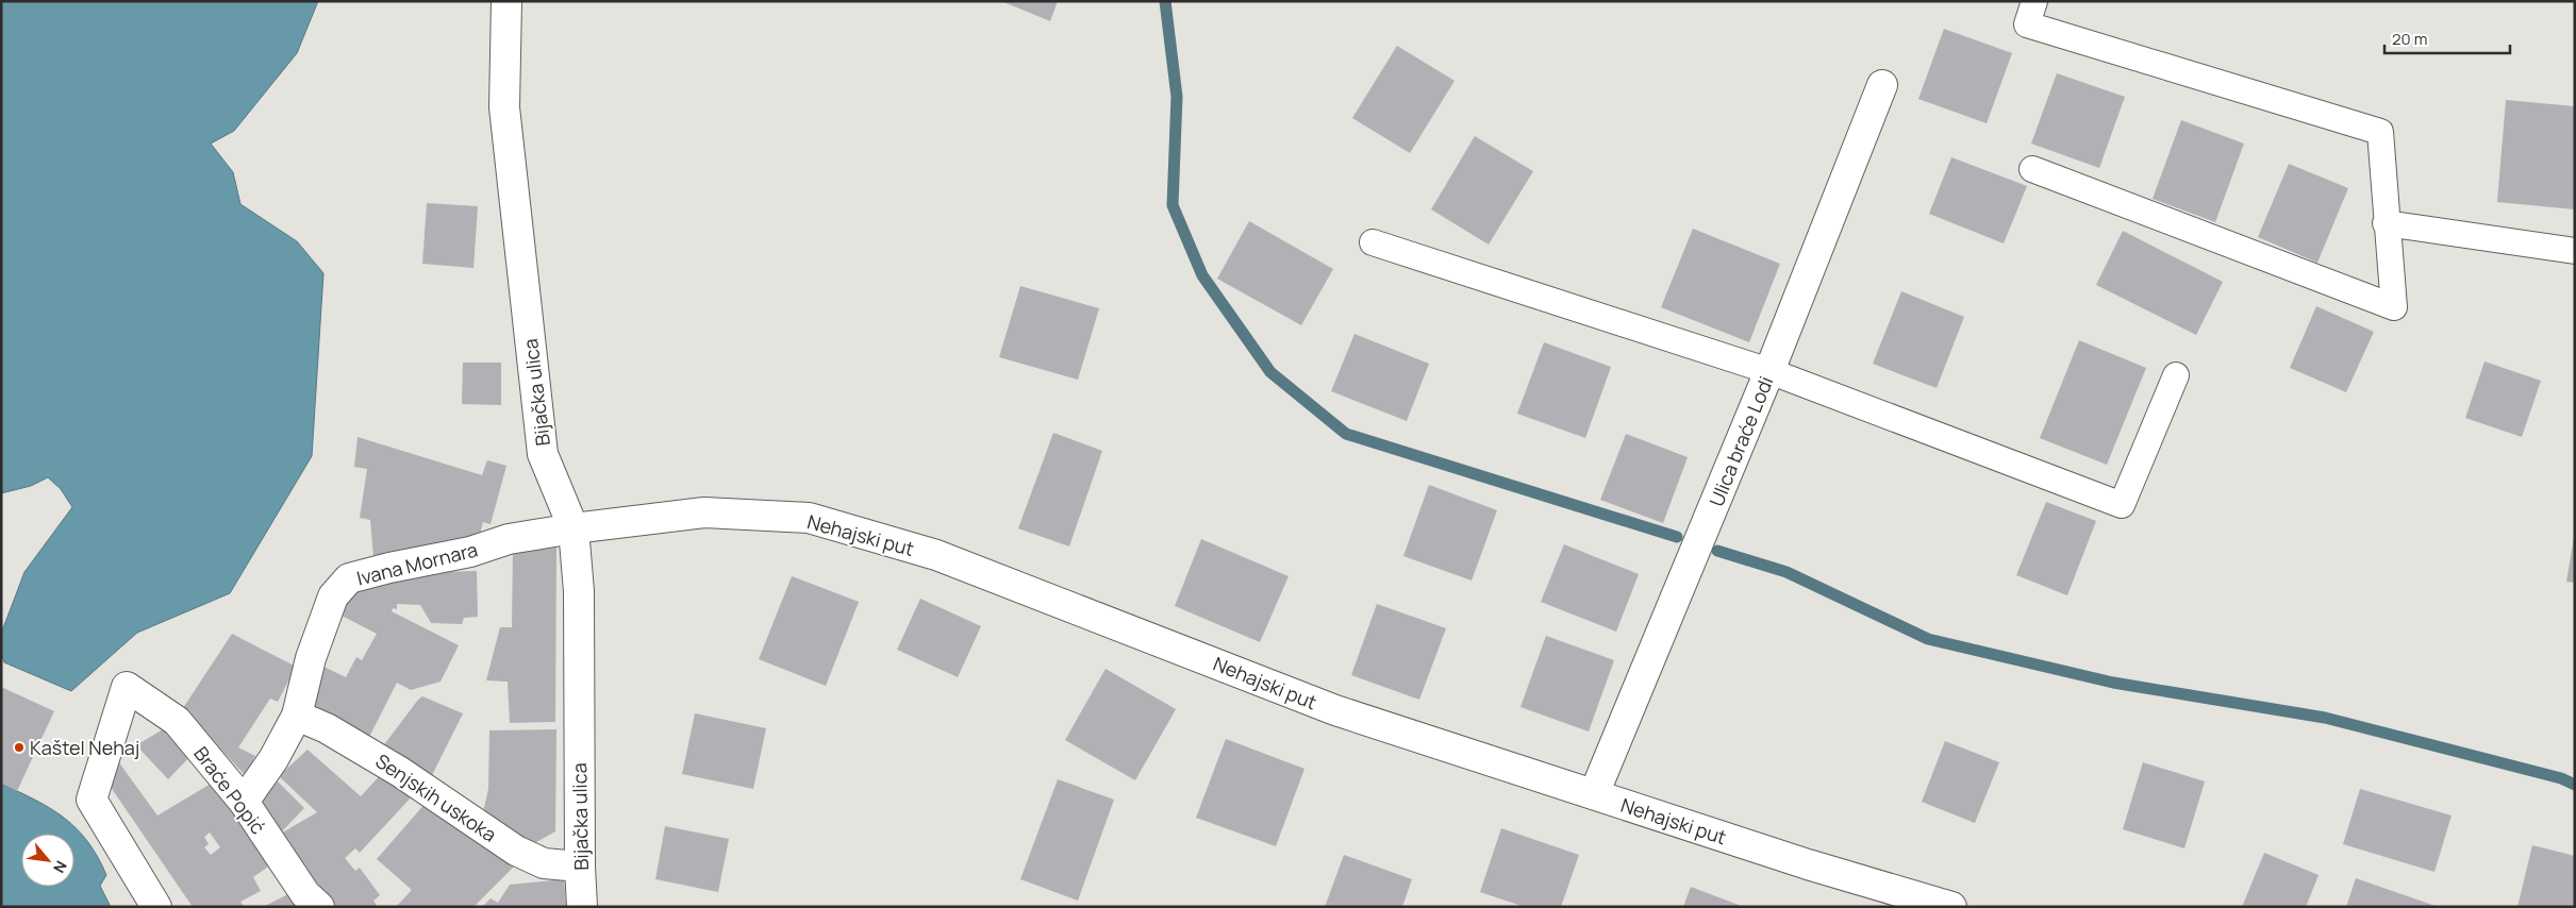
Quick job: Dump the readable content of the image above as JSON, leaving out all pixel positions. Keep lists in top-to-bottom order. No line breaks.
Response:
{"streets":{"street":["Bijačka ulica","Ulica braće Lodi","Nehajski put","Ivana Mornara","Braće Popić","Senjskih uskoka"]},"crossings":[["Bijačka ulica","Nehajski put"],["Bijačka ulica","Ivana Mornara"],["Bijačka ulica","Senjskih uskoka"],["Ulica braće Lodi","Nehajski put"],["Nehajski put","Ivana Mornara"],["Ivana Mornara","Braće Popić"],["Ivana Mornara","Senjskih uskoka"]],"places":["Kaštel Nehaj"],"scale_bar":"20 m","north":"bottom right"}
